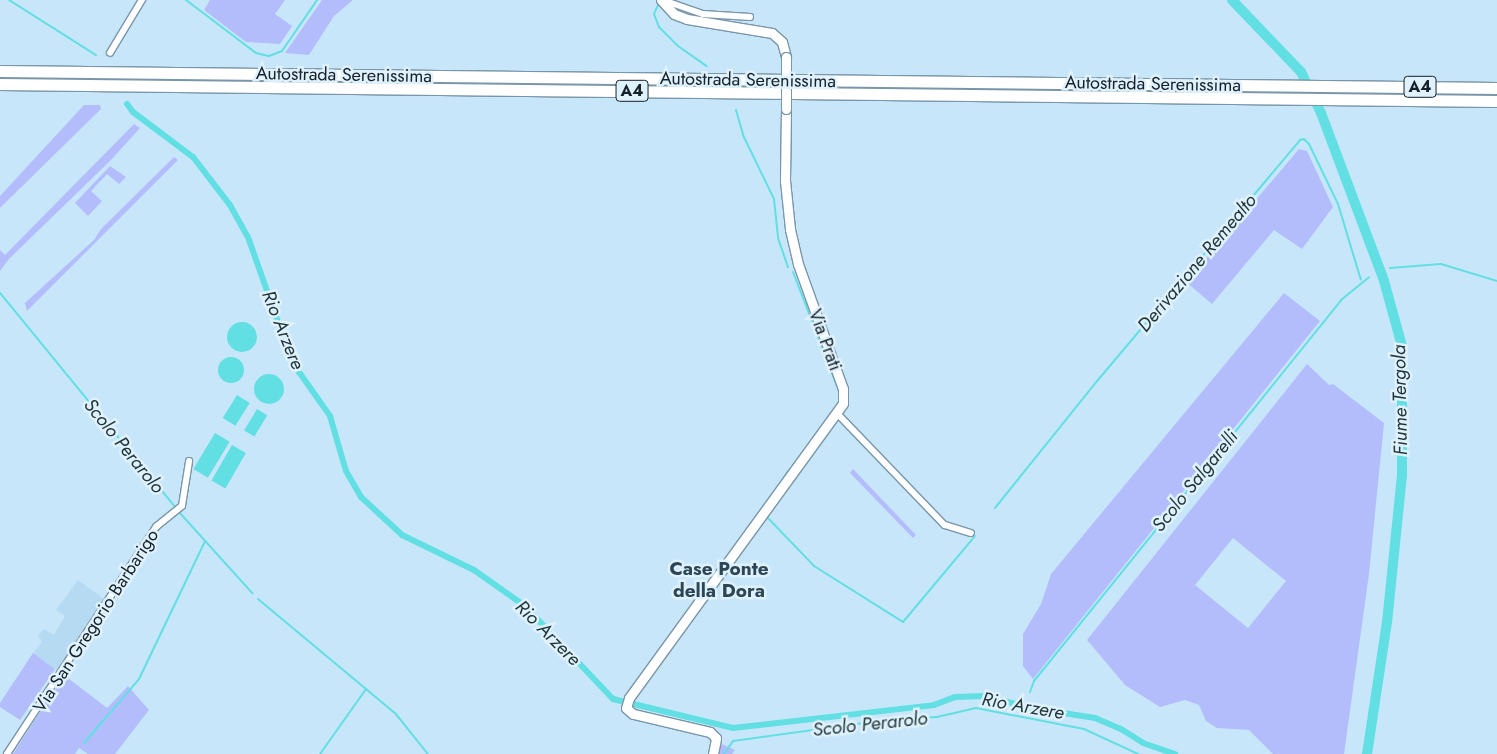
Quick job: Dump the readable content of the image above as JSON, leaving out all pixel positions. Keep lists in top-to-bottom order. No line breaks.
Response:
{"streets":{"highway":["Autostrada Serenissima","A4"],"street":["Via Prati","Via San Gregorio Barbarigo"]},"districts":["Case Ponte della Dora"],"water":["Derivazione Remealto","Rio Arzere","Fiume Tergola","Scolo Perarolo","Scolo Salgarelli"]}
